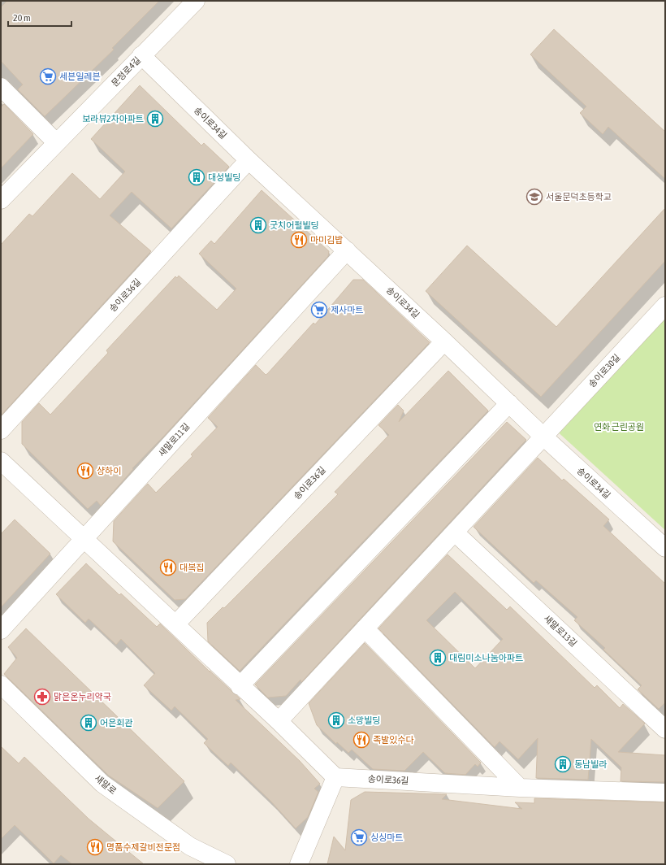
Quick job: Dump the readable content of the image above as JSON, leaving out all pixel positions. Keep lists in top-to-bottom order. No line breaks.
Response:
{"streets":{"street":["문정로4길","송이로34길","송이로36길","송이로30길","새말로11길","새말로13길","새말로"]},"crossings":[["문정로4길","송이로34길"],["송이로34길","송이로36길"],["송이로34길","송이로30길"],["송이로34길","새말로11길"]],"parks":["연화 근린공원"],"places":{"supermarket":["세븐일레븐","제사마트","싱싱마트"],"building":["보라뷰2차아파트","대성빌딩","굿치어펄빌딩","대림미소나눔아파트","소망빌딩","어은회관","동남빌라"],"school or university":["서울문덕초등학교"],"restaurant":["마미김밥","샹하이","대복집","족발있수다","명품수제갈비전문점"],"pharmacy":["맑은온누리약국"]},"scale_bar":"20 m"}
